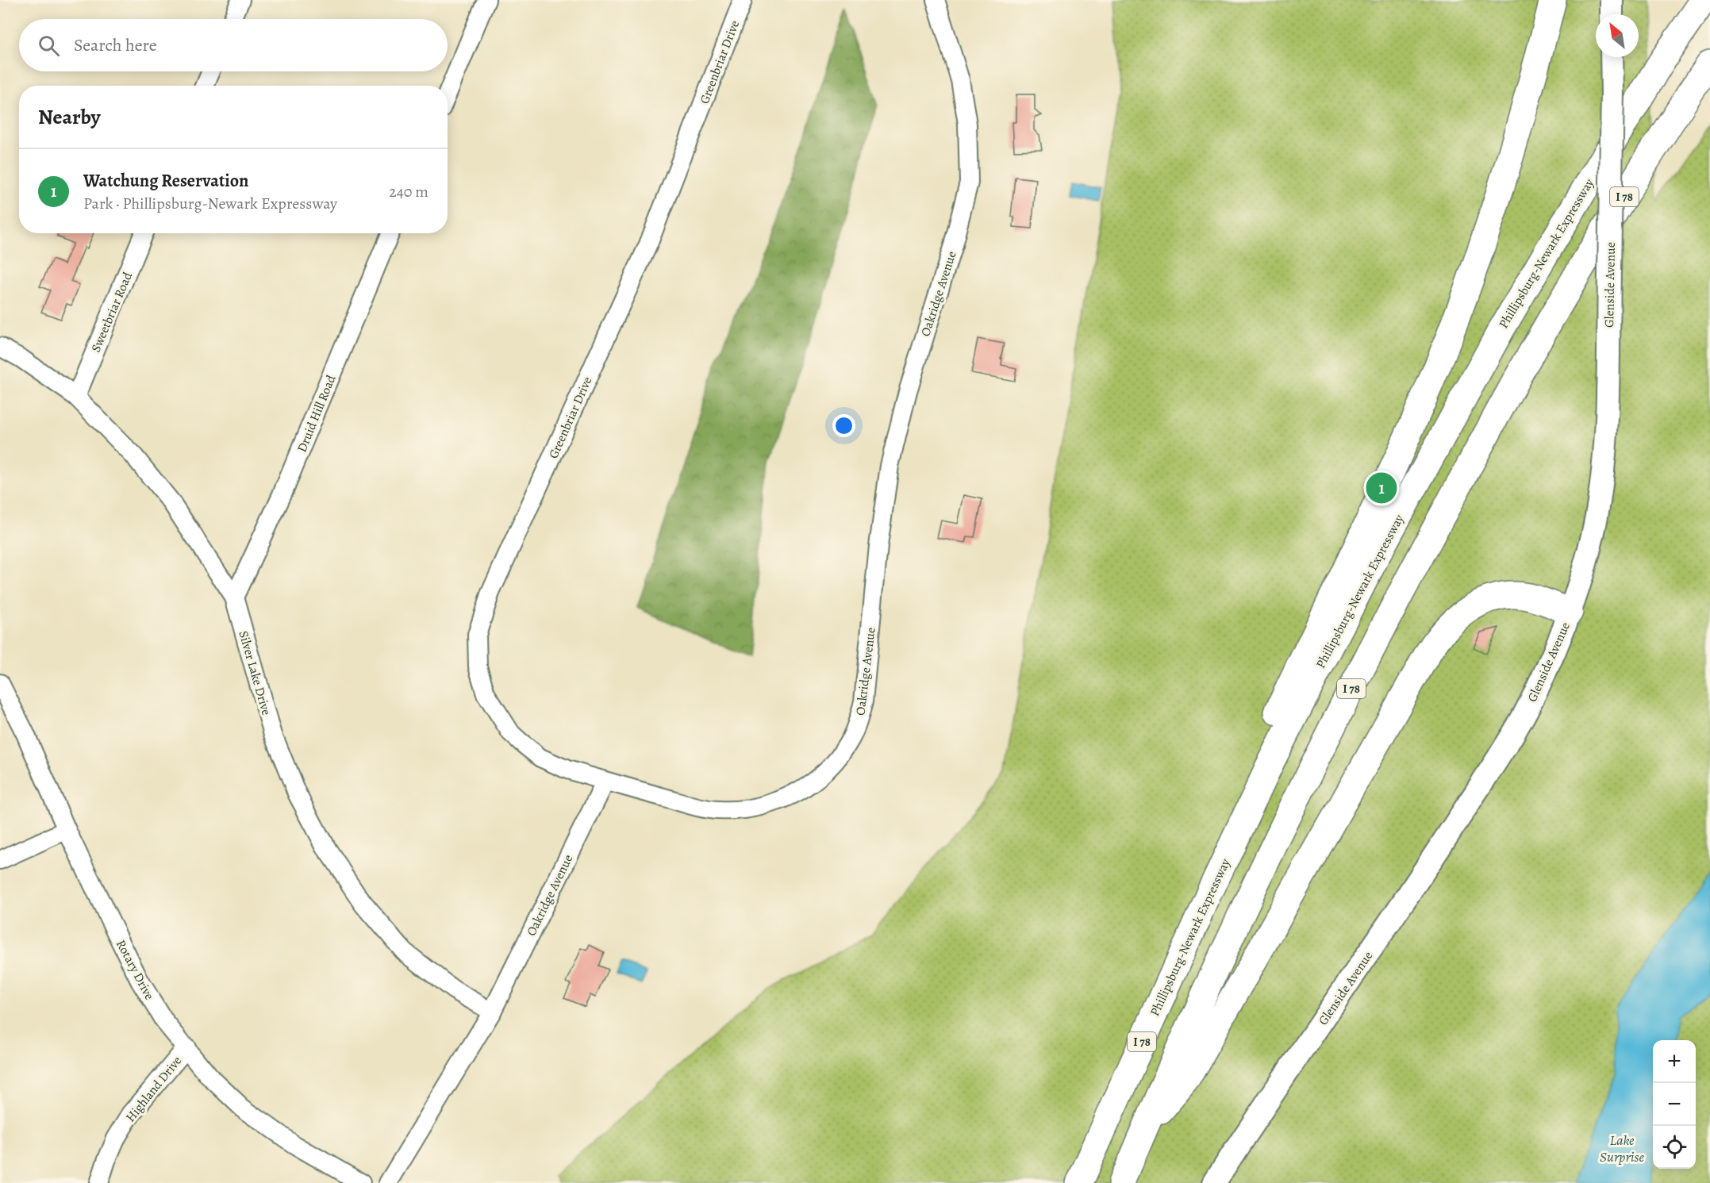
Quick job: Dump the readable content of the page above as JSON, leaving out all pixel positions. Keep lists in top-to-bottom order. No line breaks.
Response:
{"streets":{"highway":["I 78","Phillipsburg-Newark Expressway"],"main road":["Glenside Avenue"],"street":["Greenbriar Drive","Oakridge Avenue","Sweetbriar Road","Druid Hill Road","Silver Lake Drive","Rotary Drive","Highland Drive"]},"crossings":[["Greenbriar Drive","Oakridge Avenue"],["Oakridge Avenue","Silver Lake Drive"],["Sweetbriar Road","Silver Lake Drive"],["Druid Hill Road","Silver Lake Drive"],["Rotary Drive","Highland Drive"]],"water":["Lake Surprise"],"north":"top left","page":{"search":"Search here","heading":"Nearby","list":[{"mark":"1","name":"Watchung Reservation","note":"Park · Phillipsburg-Newark Expressway","value":"240 m"}],"pins":"1","map_buttons":["+","−"]}}
